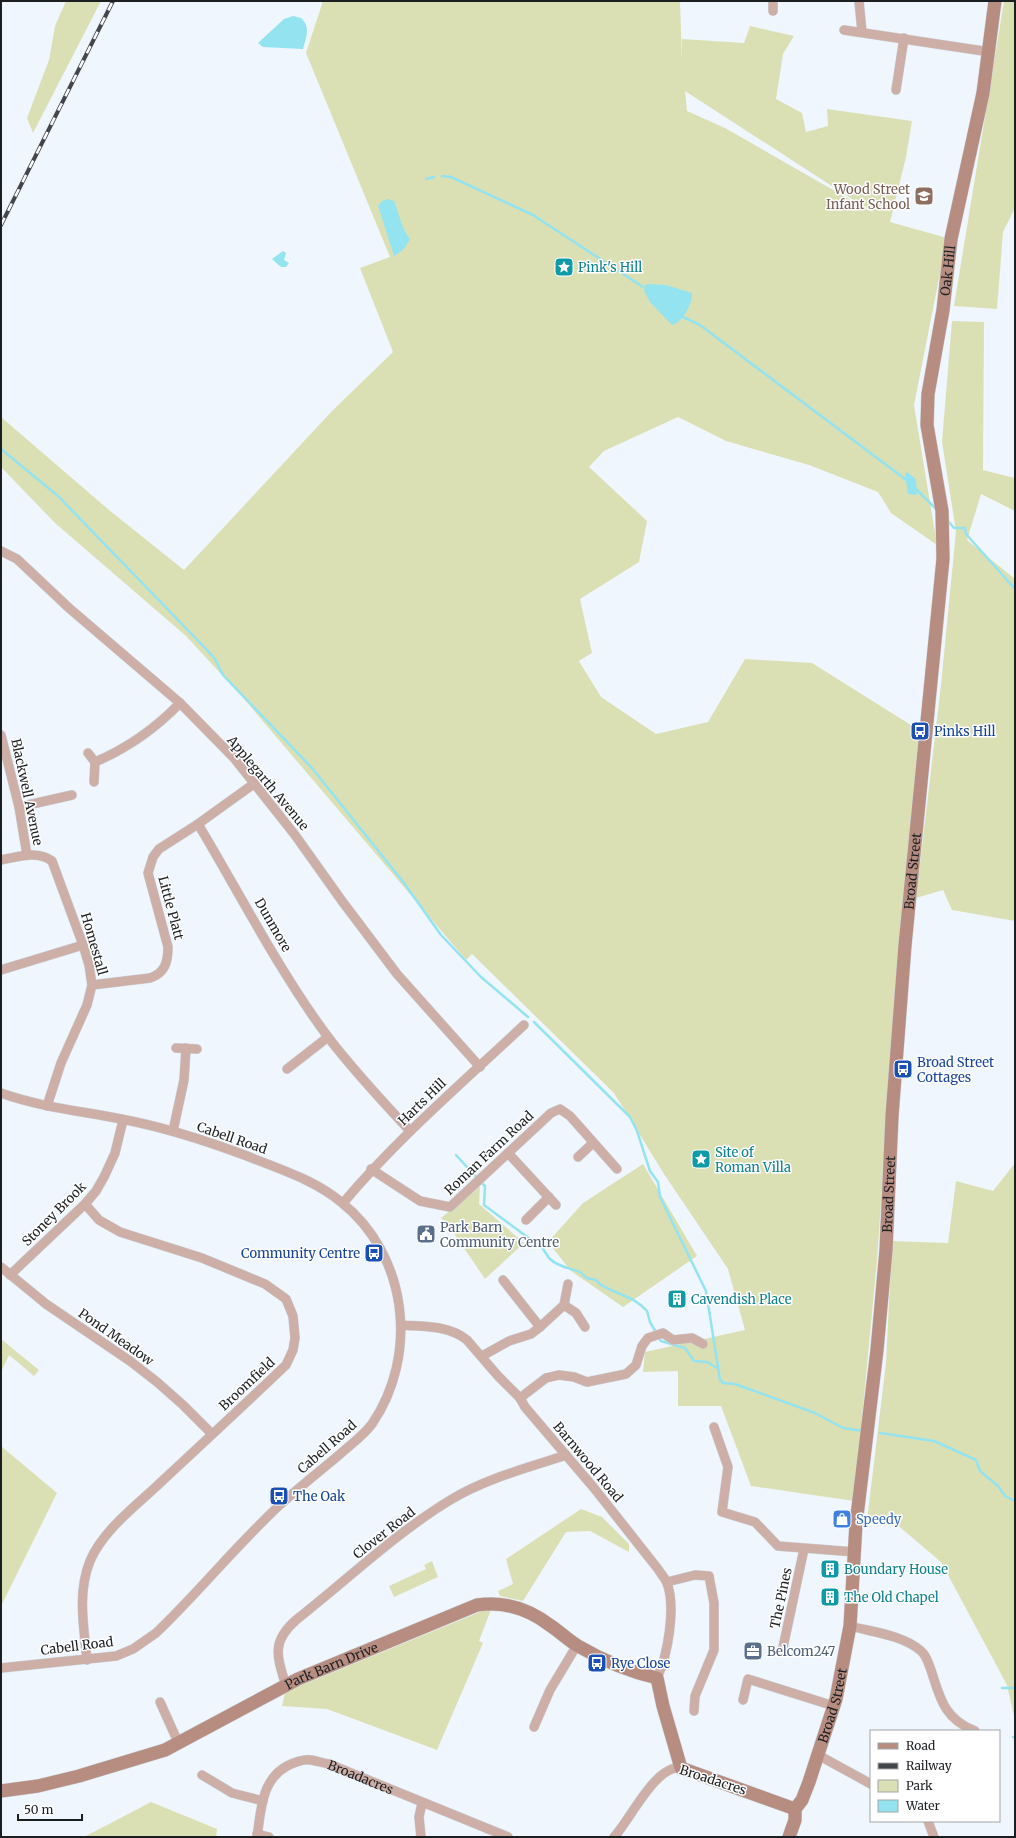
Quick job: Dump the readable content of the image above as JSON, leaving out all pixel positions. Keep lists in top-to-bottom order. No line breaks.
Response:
{"streets":{"street":["Oak Hill","Applegarth Avenue","Blackwell Avenue","Broad Street","Little Platt","Dunmore","Homestall","Harts Hill","Cabell Road","Roman Farm Road","Stoney Brook","Pond Meadow","Broomfield","Barnwood Road","Clover Road","The Pines","Park Barn Drive","Broadacres"]},"crossings":[["Oak Hill","Broad Street"],["Applegarth Avenue","Little Platt"],["Applegarth Avenue","Harts Hill"],["Blackwell Avenue","Homestall"],["Broad Street","Broadacres"],["Little Platt","Dunmore"],["Little Platt","Homestall"],["Dunmore","Harts Hill"],["Homestall","Cabell Road"],["Harts Hill","Cabell Road"],["Harts Hill","Roman Farm Road"],["Cabell Road","Stoney Brook"],["Cabell Road","Broomfield"],["Cabell Road","Barnwood Road"],["Stoney Brook","Pond Meadow"],["Stoney Brook","Broomfield"],["Pond Meadow","Broomfield"],["Barnwood Road","Clover Road"],["Barnwood Road","Park Barn Drive"],["Clover Road","Park Barn Drive"]],"places":{"school or university":["Wood Street Infant School"],"place":["Pink's Hill","Site of Roman Villa"],"bus stop":["Pinks Hill","Broad Street Cottages","Community Centre","The Oak","Rye Close"],"public building":["Park Barn Community Centre"],"building":["Cavendish Place","Boundary House","The Old Chapel"],"shop":["Speedy"],"office":["Belcom247"]},"legend":["Road","Railway","Park","Water"],"scale_bar":"50 m"}
